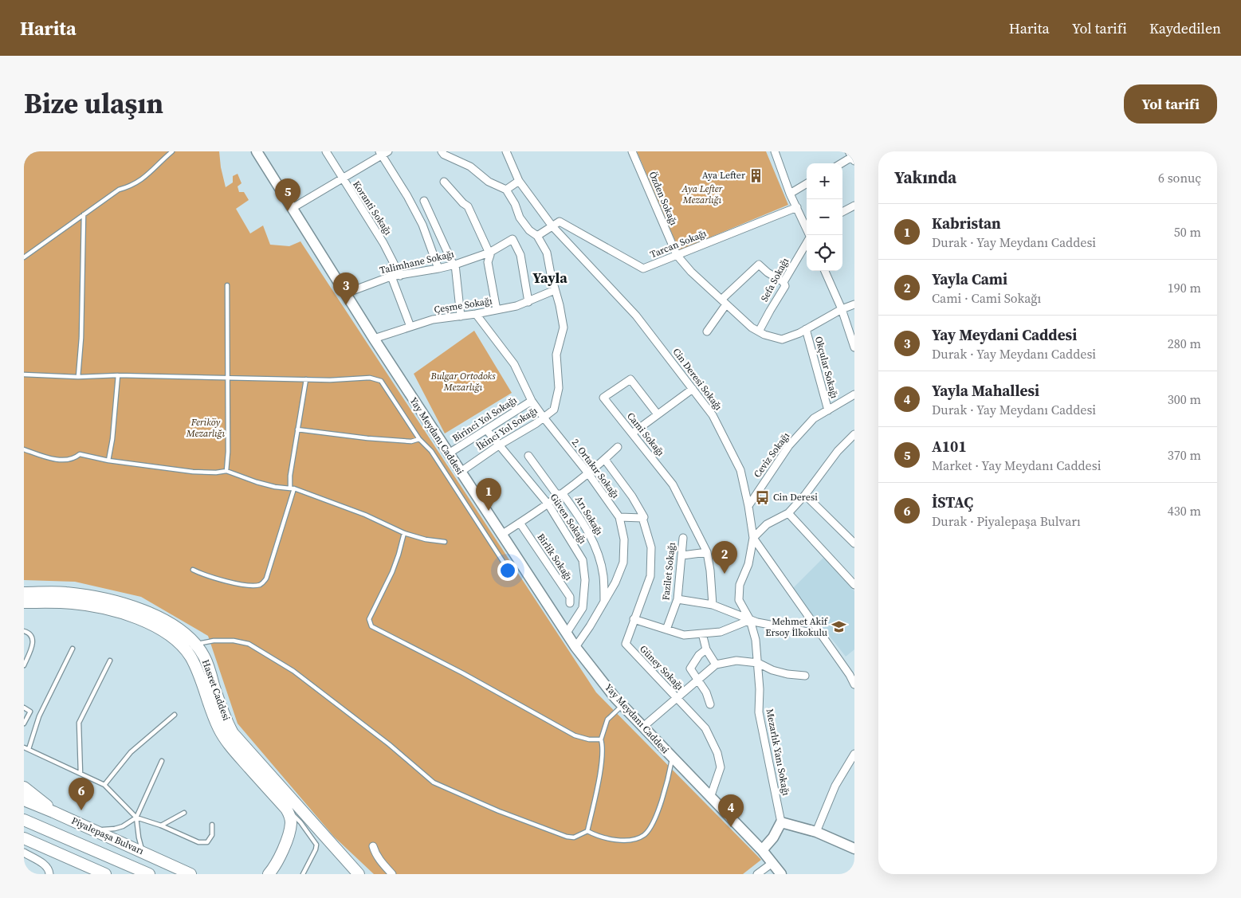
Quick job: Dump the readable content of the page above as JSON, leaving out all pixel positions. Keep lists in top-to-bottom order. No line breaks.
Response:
{"streets":{"main road":["Hasret Caddesi","Piyalepaşa Bulvarı"],"street":["Özden Sokağı","Koranti Sokağı","Tarcan Sokağı","Talimhane Sokağı","Sefa Sokağı","Çeşme Sokağı","Okçular Sokağı","Cin Deresi Sokağı","Birinci Yol Sokağı","İkinci Yol Sokağı","Cami Sokağı","Yay Meydanı Caddesi","Ceviz Sokağı","2. Ortakır Sokağı","Arı Sokağı","Güven Sokağı","Birlik Sokağı","Fazilet Sokağı","Güney Sokağı","Mezarlık Yanı Sokağı"]},"crossings":[["Özden Sokağı","Tarcan Sokağı"],["Özden Sokağı","Sefa Sokağı"],["Özden Sokağı","Okçular Sokağı"],["Koranti Sokağı","Talimhane Sokağı"],["Tarcan Sokağı","Cin Deresi Sokağı"],["Talimhane Sokağı","Çeşme Sokağı"],["Talimhane Sokağı","Yay Meydanı Caddesi"],["Çeşme Sokağı","İkinci Yol Sokağı"],["Çeşme Sokağı","Yay Meydanı Caddesi"],["Çeşme Sokağı","2. Ortakır Sokağı"],["Okçular Sokağı","Ceviz Sokağı"],["Cin Deresi Sokağı","Ceviz Sokağı"],["Cin Deresi Sokağı","Mezarlık Yanı Sokağı"],["Birinci Yol Sokağı","Yay Meydanı Caddesi"],["Birinci Yol Sokağı","2. Ortakır Sokağı"],["Birinci Yol Sokağı","Güven Sokağı"],["İkinci Yol Sokağı","Yay Meydanı Caddesi"],["İkinci Yol Sokağı","2. Ortakır Sokağı"],["İkinci Yol Sokağı","Güven Sokağı"],["Yay Meydanı Caddesi","2. Ortakır Sokağı"],["Yay Meydanı Caddesi","Güven Sokağı"],["Yay Meydanı Caddesi","Güney Sokağı"],["2. Ortakır Sokağı","Arı Sokağı"],["2. Ortakır Sokağı","Güney Sokağı"]],"districts":["Yayla"],"parks":["Aya Lefter Mezarlığı","Bulgar Ortodoks Mezarlığı","Feriköy Mezarlığı"],"places":{"building":["Aya Lefter"],"bus stop":["Cin Deresi"],"school or university":["Mehmet Akif Ersoy İlkokulu"]},"page":{"header":"Harita","nav":["Harita","Yol tarifi","Kaydedilen"],"title":"Bize ulaşın","buttons":"Yol tarifi","heading":["Yakında","6 sonuç"],"map_buttons":["+","−"],"pins":["5","3","1","2","6","4"],"list":[{"mark":"1","name":"Kabristan","note":"Durak · Yay Meydanı Caddesi","value":"50 m"},{"mark":"2","name":"Yayla Cami","note":"Cami · Cami Sokağı","value":"190 m"},{"mark":"3","name":"Yay Meydani Caddesi","note":"Durak · Yay Meydanı Caddesi","value":"280 m"},{"mark":"4","name":"Yayla Mahallesi","note":"Durak · Yay Meydanı Caddesi","value":"300 m"},{"mark":"5","name":"A101","note":"Market · Yay Meydanı Caddesi","value":"370 m"},{"mark":"6","name":"İSTAÇ","note":"Durak · Piyalepaşa Bulvarı","value":"430 m"}]}}
